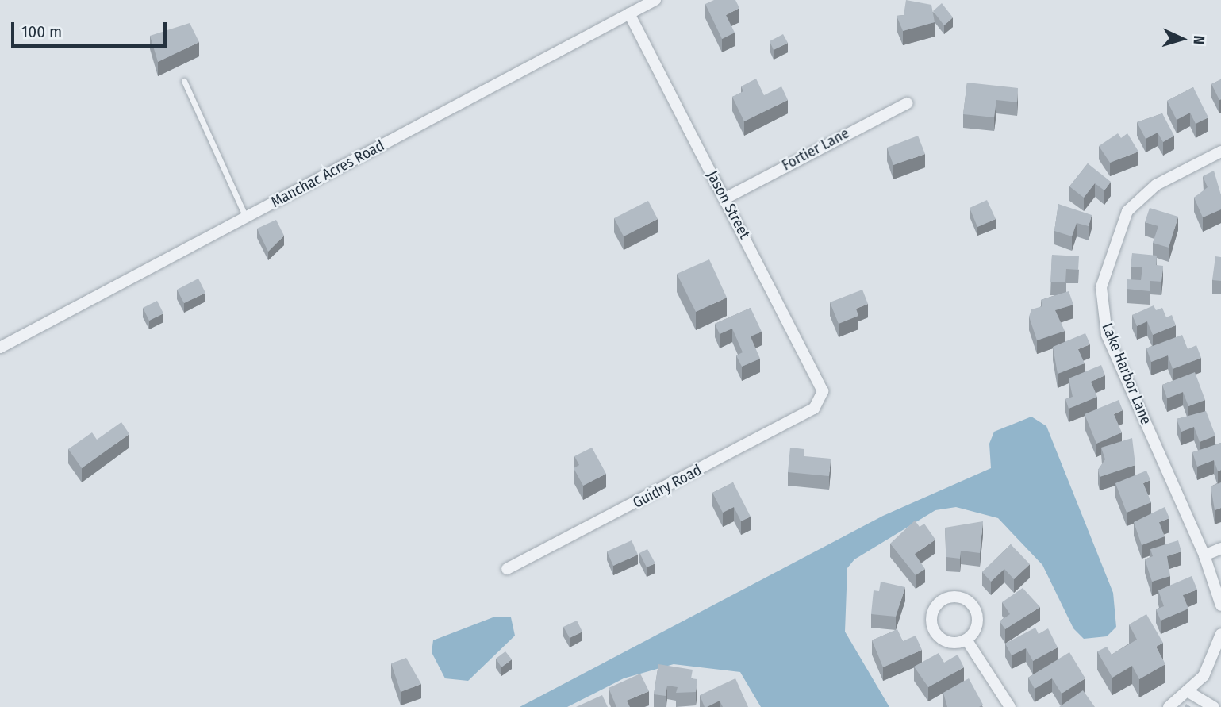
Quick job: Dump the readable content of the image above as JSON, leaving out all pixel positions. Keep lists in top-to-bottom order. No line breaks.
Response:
{"streets":{"street":["Fortier Lane","Manchac Acres Road","Jason Street","Lake Harbor Lane","Guidry Road"]},"crossings":[["Fortier Lane","Jason Street"],["Manchac Acres Road","Jason Street"],["Jason Street","Guidry Road"]],"scale_bar":"100 m","north":"right"}
